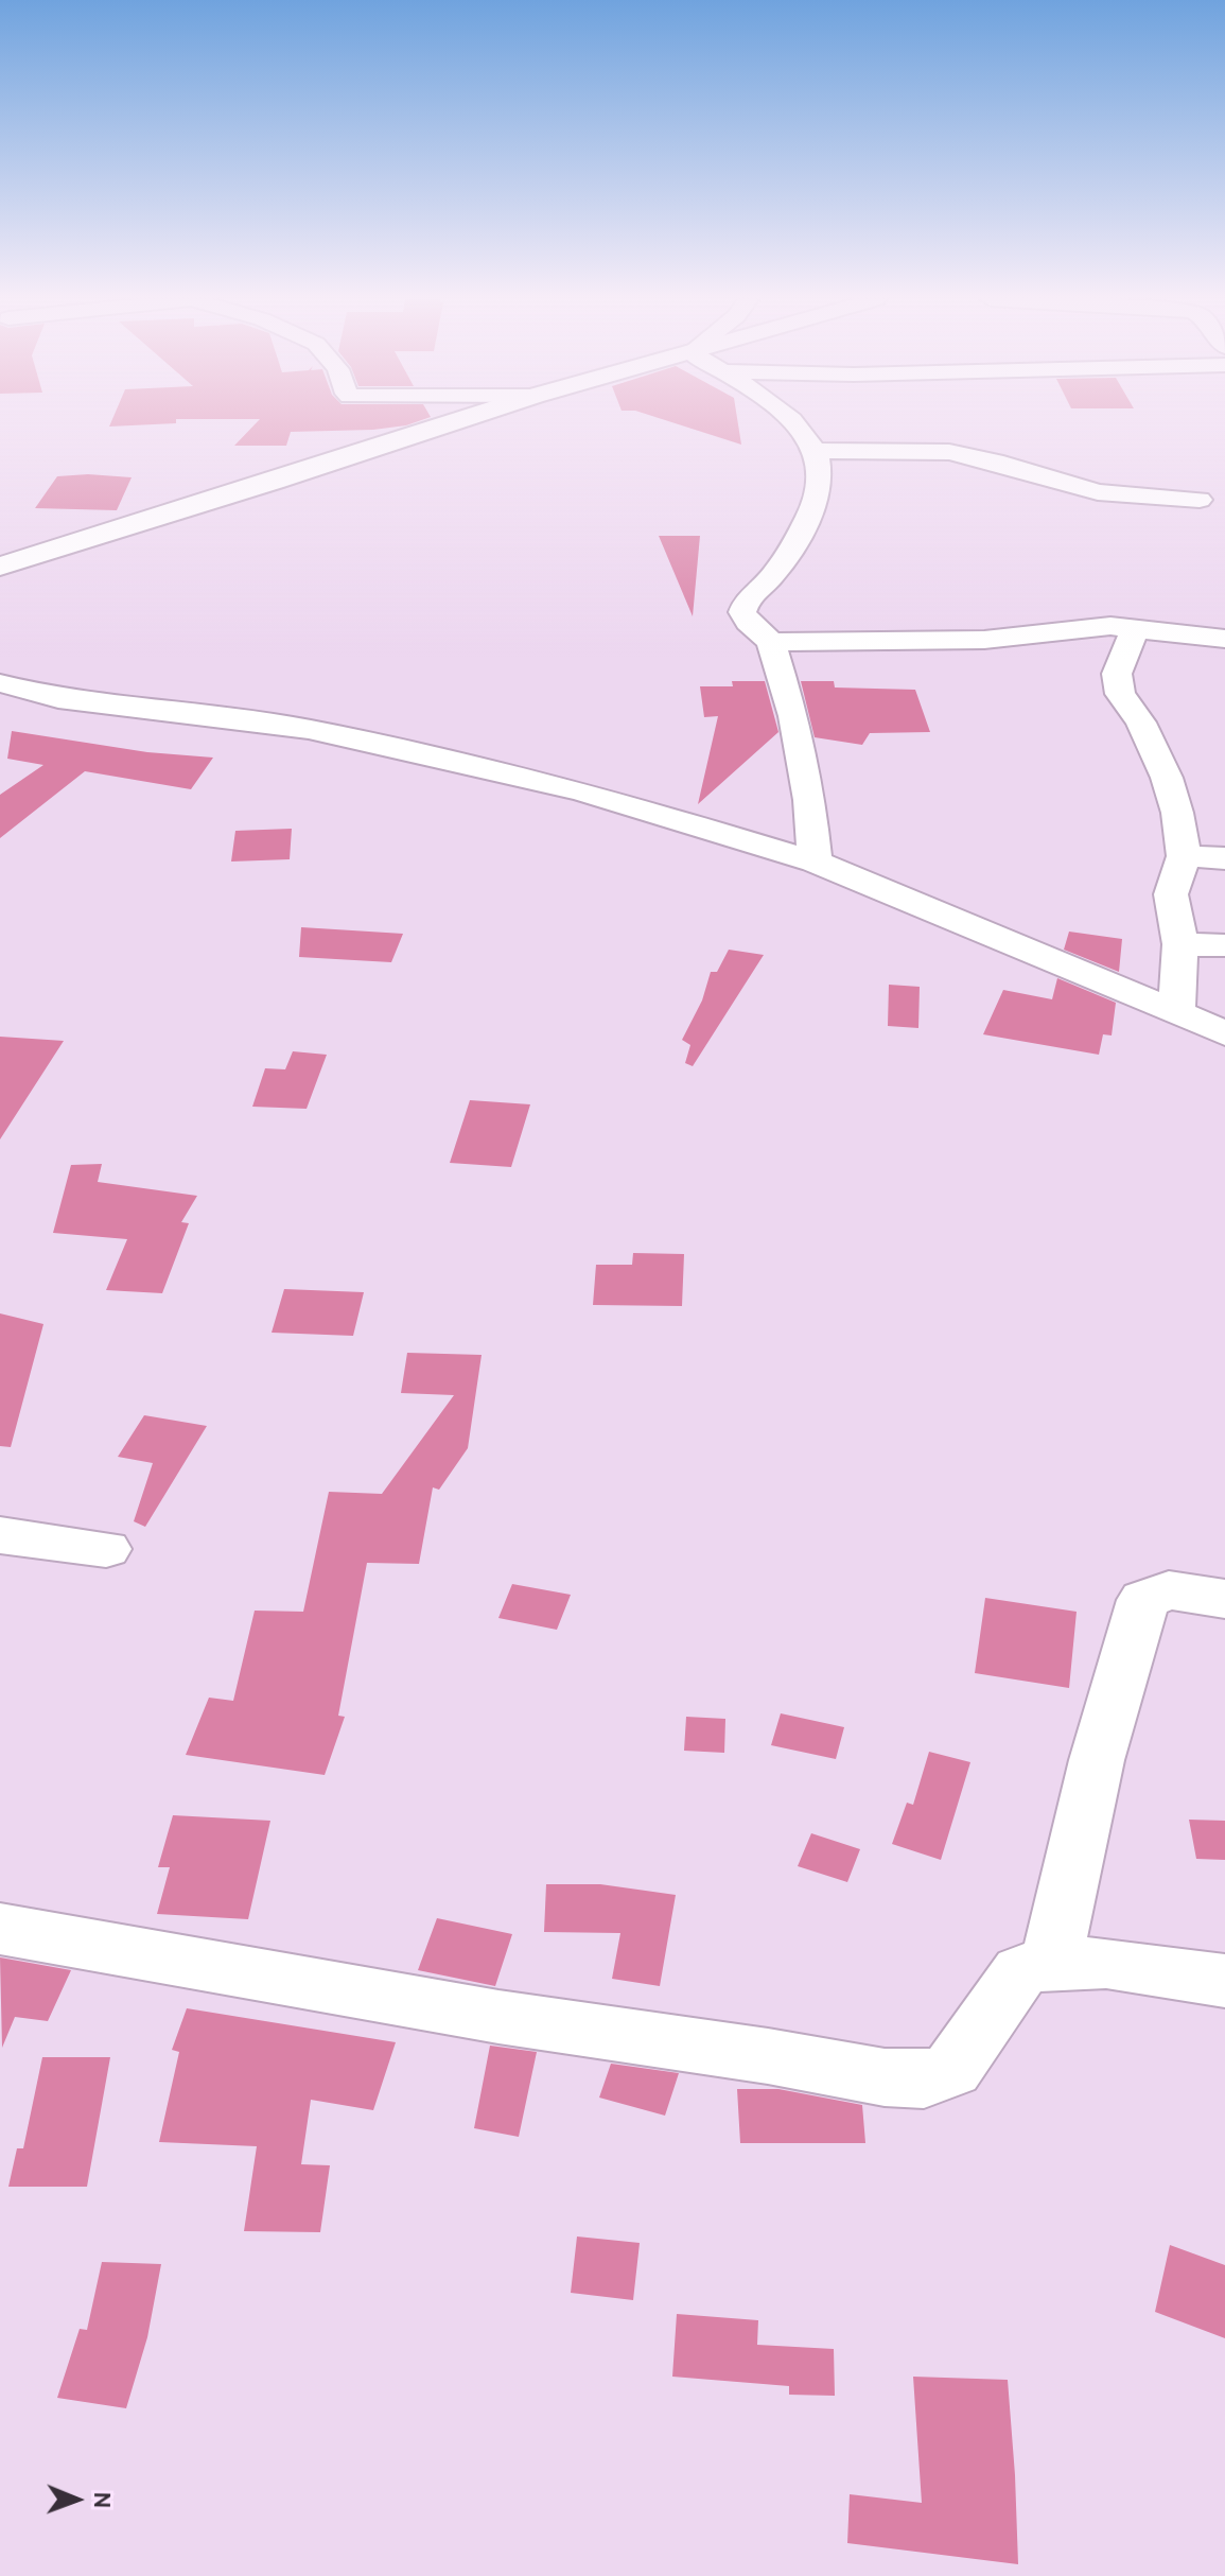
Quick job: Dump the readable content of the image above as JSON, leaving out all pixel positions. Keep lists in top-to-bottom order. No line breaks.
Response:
{"north":"right"}
